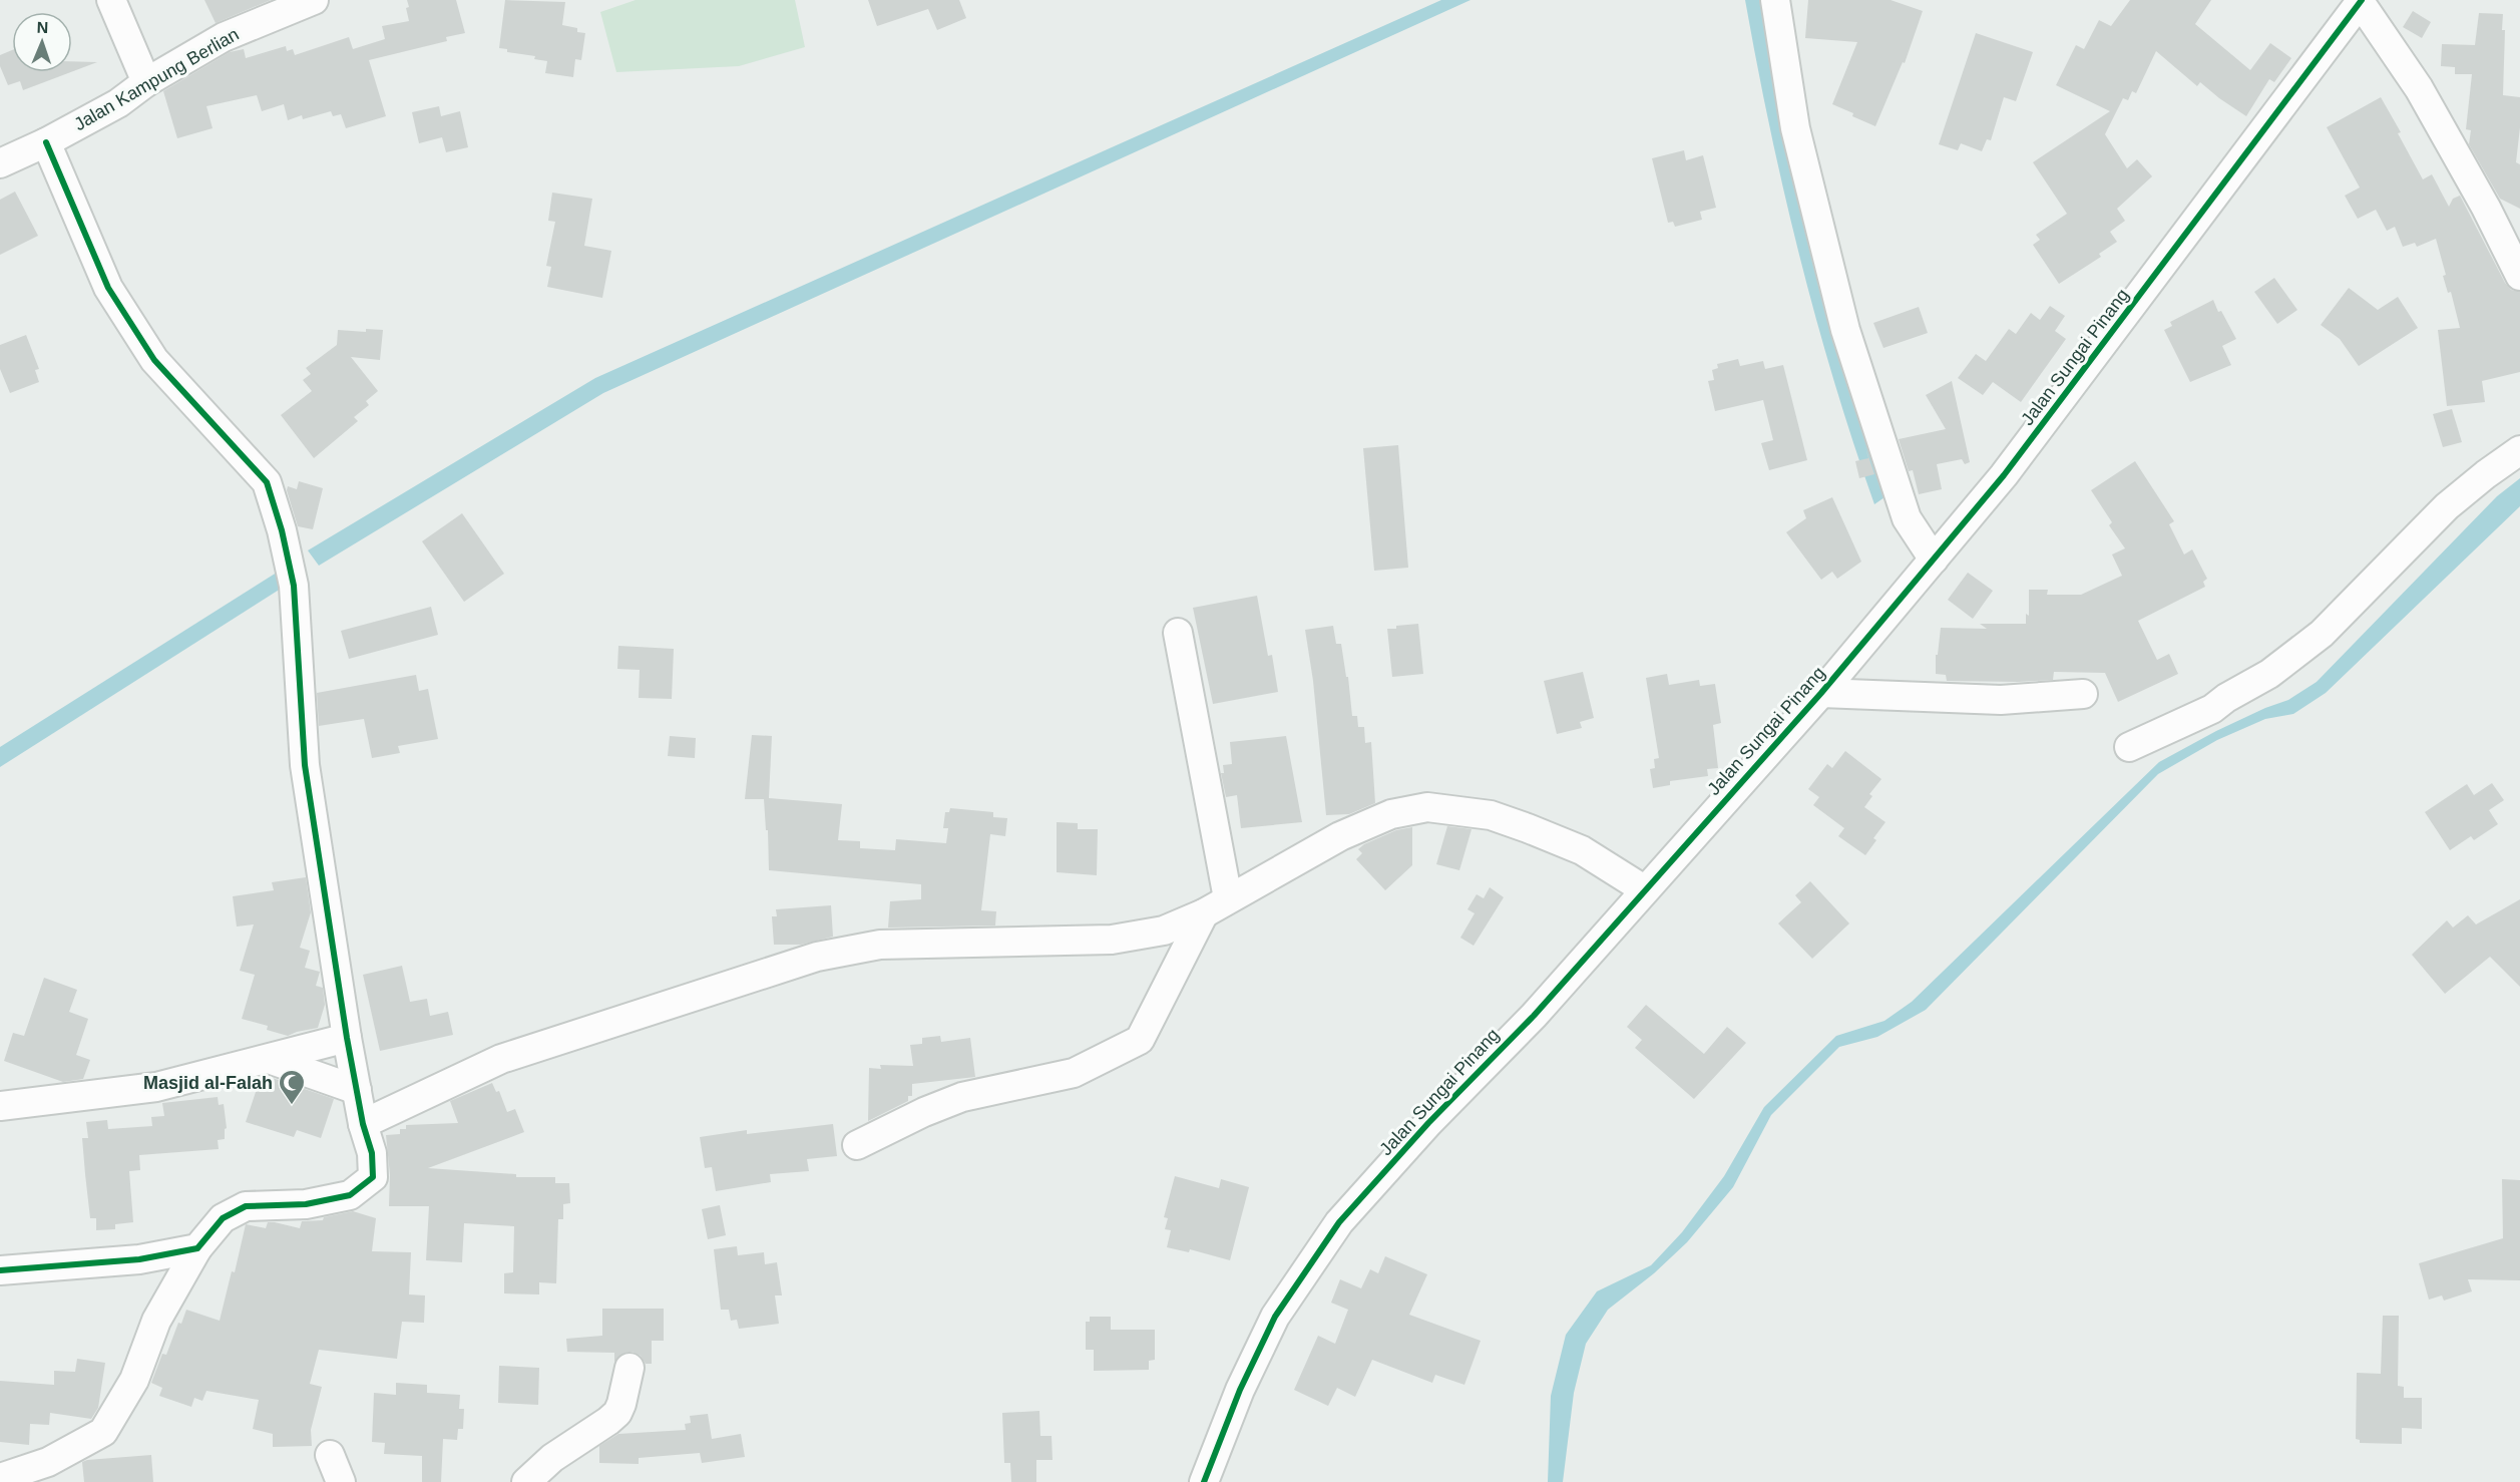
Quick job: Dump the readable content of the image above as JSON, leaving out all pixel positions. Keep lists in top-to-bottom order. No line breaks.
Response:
{"streets":{"street":["Jalan Kampung Berlian","Jalan Sungai Pinang"]},"places":{"mosque":["Masjid al-Falah"]},"north":"top"}
